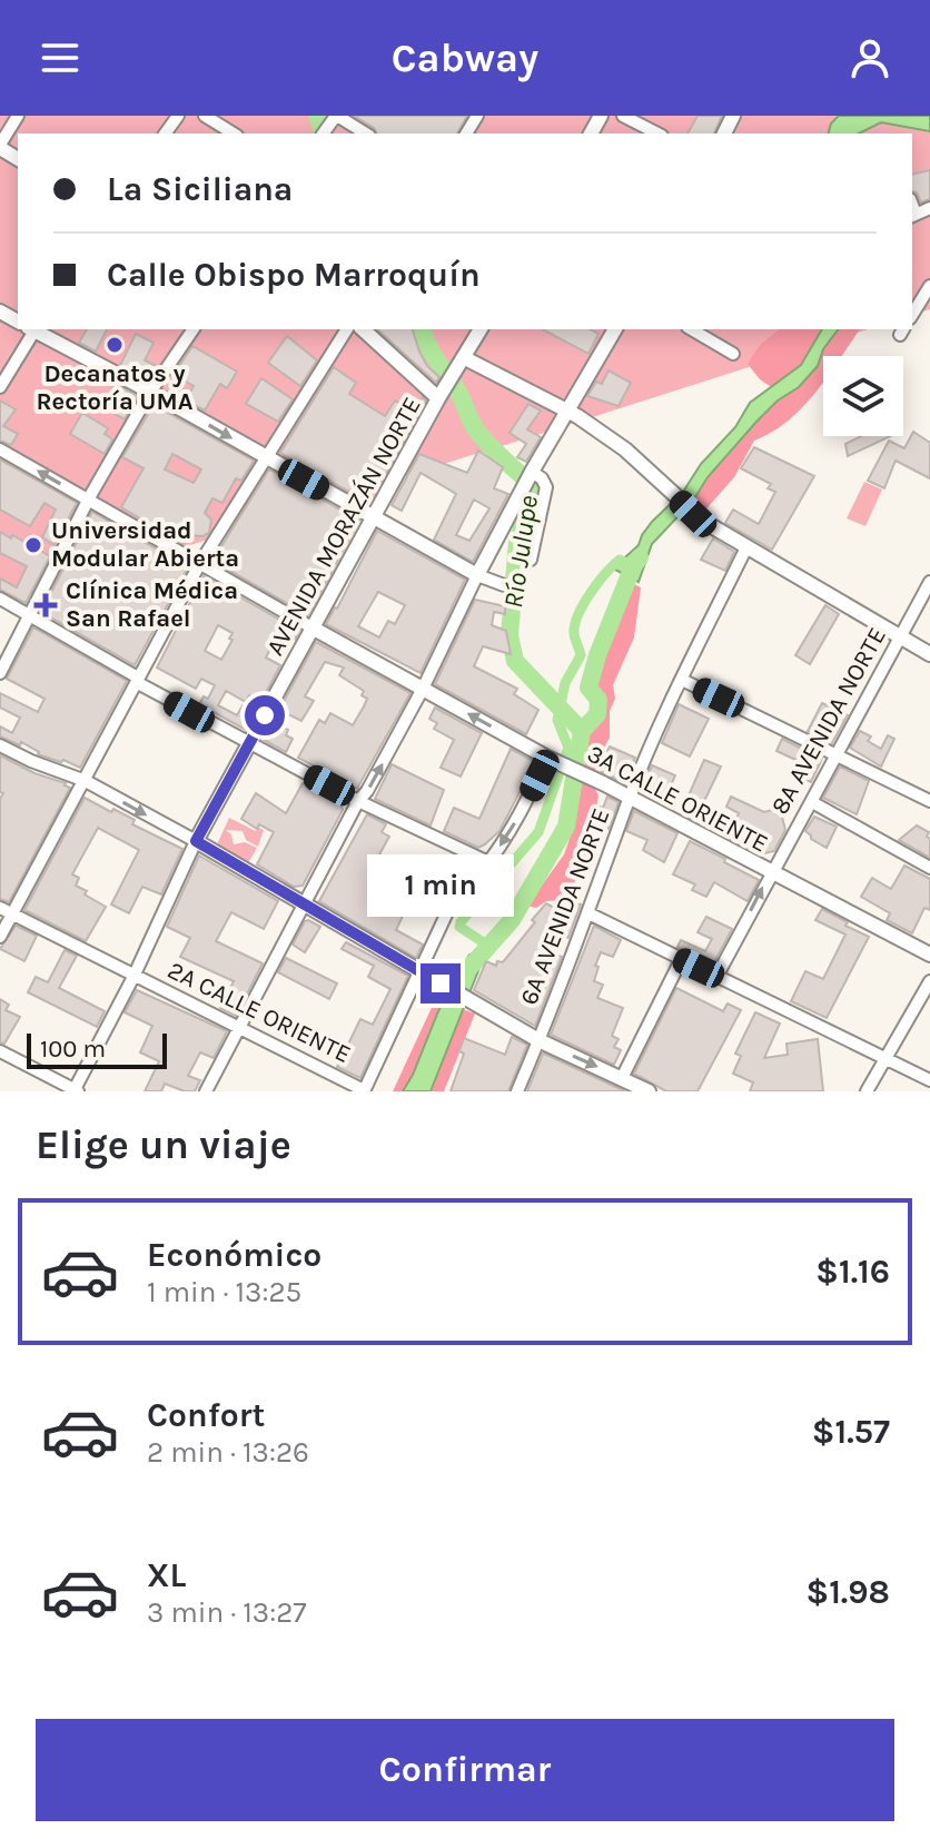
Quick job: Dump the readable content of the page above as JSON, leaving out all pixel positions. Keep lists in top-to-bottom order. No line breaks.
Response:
{"streets":{"main road":["AVENIDA MORAZÁN NORTE","3A CALLE ORIENTE"],"street":["8A AVENIDA NORTE","6A AVENIDA NORTE","2A CALLE ORIENTE"]},"crossings":[["AVENIDA MORAZÁN NORTE","3A CALLE ORIENTE"],["8A AVENIDA NORTE","3A CALLE ORIENTE"],["3A CALLE ORIENTE","6A AVENIDA NORTE"]],"water":["Río Julupe"],"places":{"other":["Decanatos y Rectoría UMA","Universidad Modular Abierta"],"health":["Clínica Médica San Rafael"]},"scale_bar":"100 m","page":{"header":"Cabway","banner":["La Siciliana","Calle Obispo Marroquín"],"bubble":"1 min","scale":"100 m","heading":"Elige un viaje","list":[{"name":"Económico","note":"1 min · 13:25","value":"$1.16"},{"name":"Confort","note":"2 min · 13:26","value":"$1.57"},{"name":"XL","note":"3 min · 13:27","value":"$1.98"}],"buttons":"Confirmar"}}
